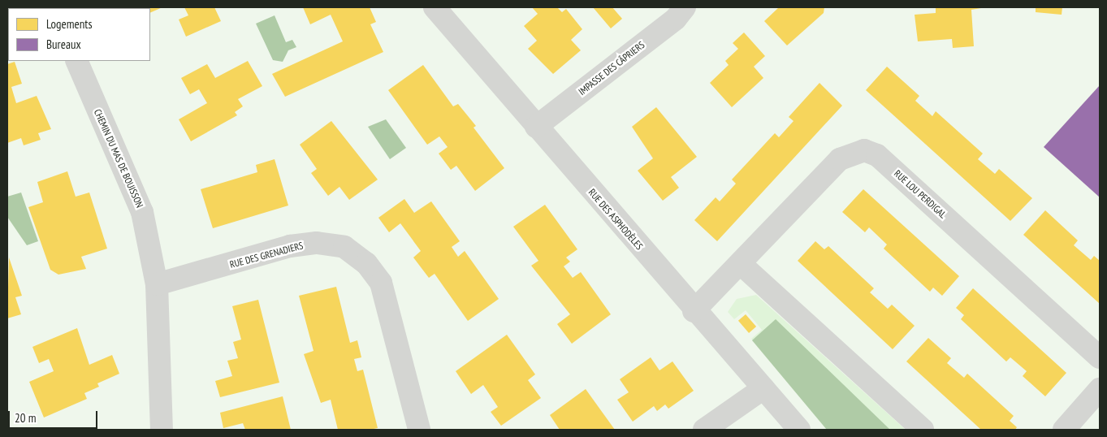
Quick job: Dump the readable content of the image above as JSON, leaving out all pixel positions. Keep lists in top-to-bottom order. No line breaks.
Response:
{"streets":{"street":["IMPASSE DES CÂPRIERS","CHEMIN DU MAS DE BOUISSON","RUE LOU PERDIGAL","RUE DES ASPHODÈLES","RUE DES GRENADIERS"]},"crossings":[["IMPASSE DES CÂPRIERS","RUE DES ASPHODÈLES"],["CHEMIN DU MAS DE BOUISSON","RUE DES GRENADIERS"],["RUE LOU PERDIGAL","RUE DES ASPHODÈLES"]],"legend":["Logements","Bureaux"],"scale_bar":"20 m"}
